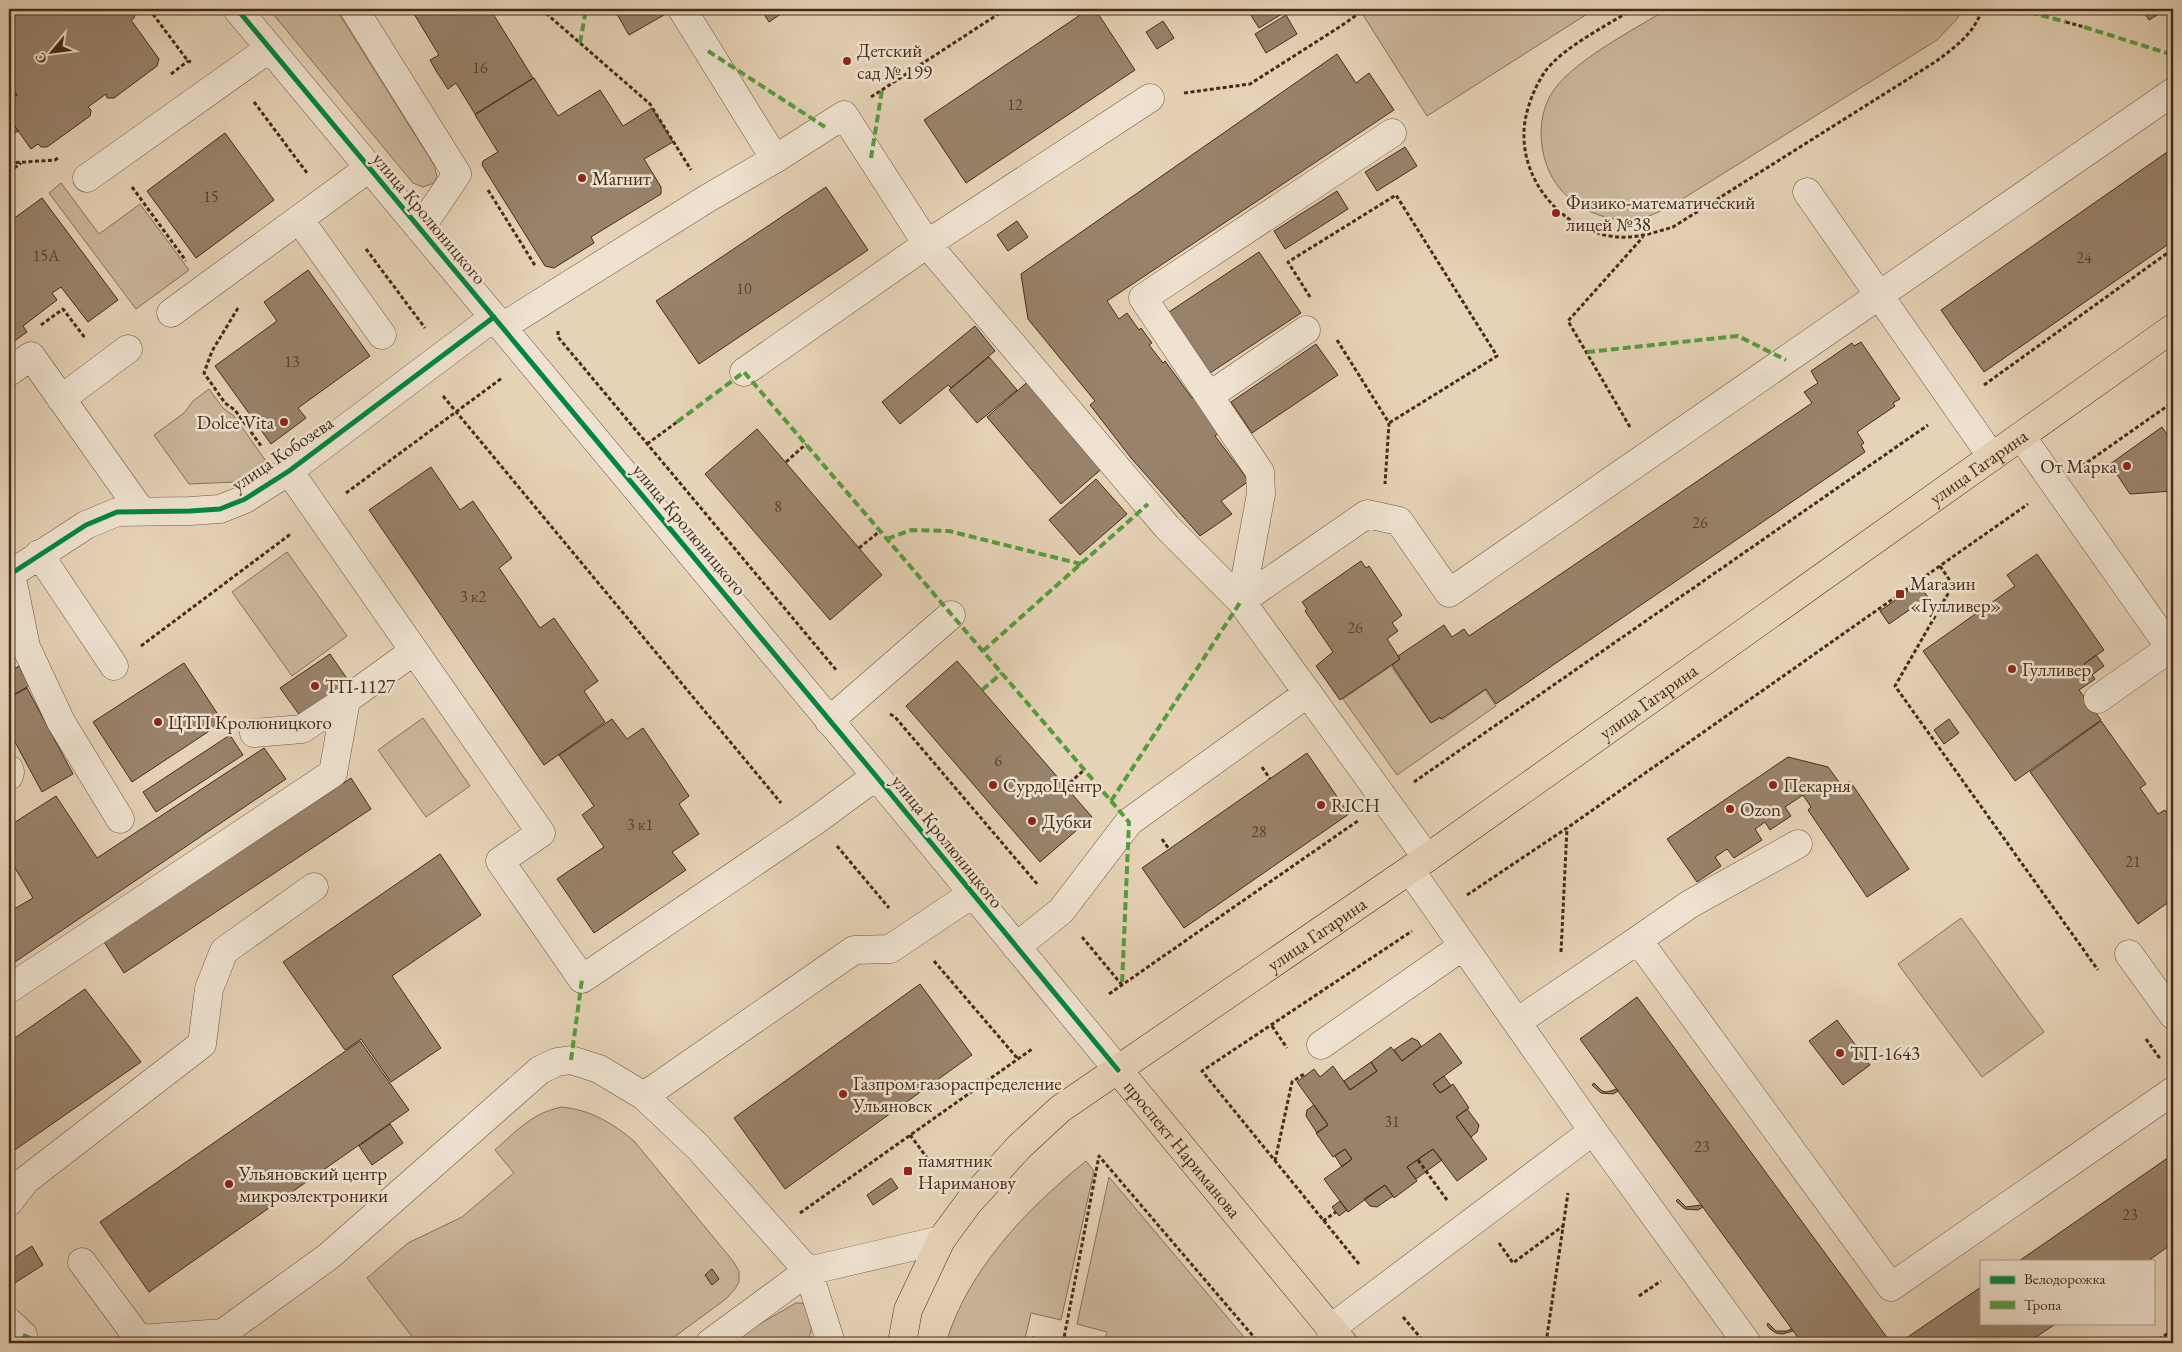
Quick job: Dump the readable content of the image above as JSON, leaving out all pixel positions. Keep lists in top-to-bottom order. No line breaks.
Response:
{"streets":{"main road":["улица Гагарина","проспект Нариманова"],"street":["улица Кролюницкого","улица Кобозева"]},"crossings":[["улица Кролюницкого","улица Кобозева"],["улица Кролюницкого","улица Гагарина"],["улица Кролюницкого","проспект Нариманова"],["улица Гагарина","проспект Нариманова"]],"places":{"other":["Детский сад № 199","Магнит","Физико-математический лицей №38","Dolce Vita","От Марка","Гулливер","ТП-1127","ЦТП Кролюницкого","СурдоЦентр","Пекарня","RICH","Ozon","Дубки","ТП-1643","Газпром газораспределение Ульяновск","Ульяновский центр микроэлектроники"],"transit":["Магазин «Гулливер»","памятник Нариманову"]},"house_numbers":["16","12","15","15А","24","10","13","8","26","3 к2","26","6","3 к1","28","21","31","23","23"],"legend":["Велодорожка","Тропа"],"north":"bottom left"}
